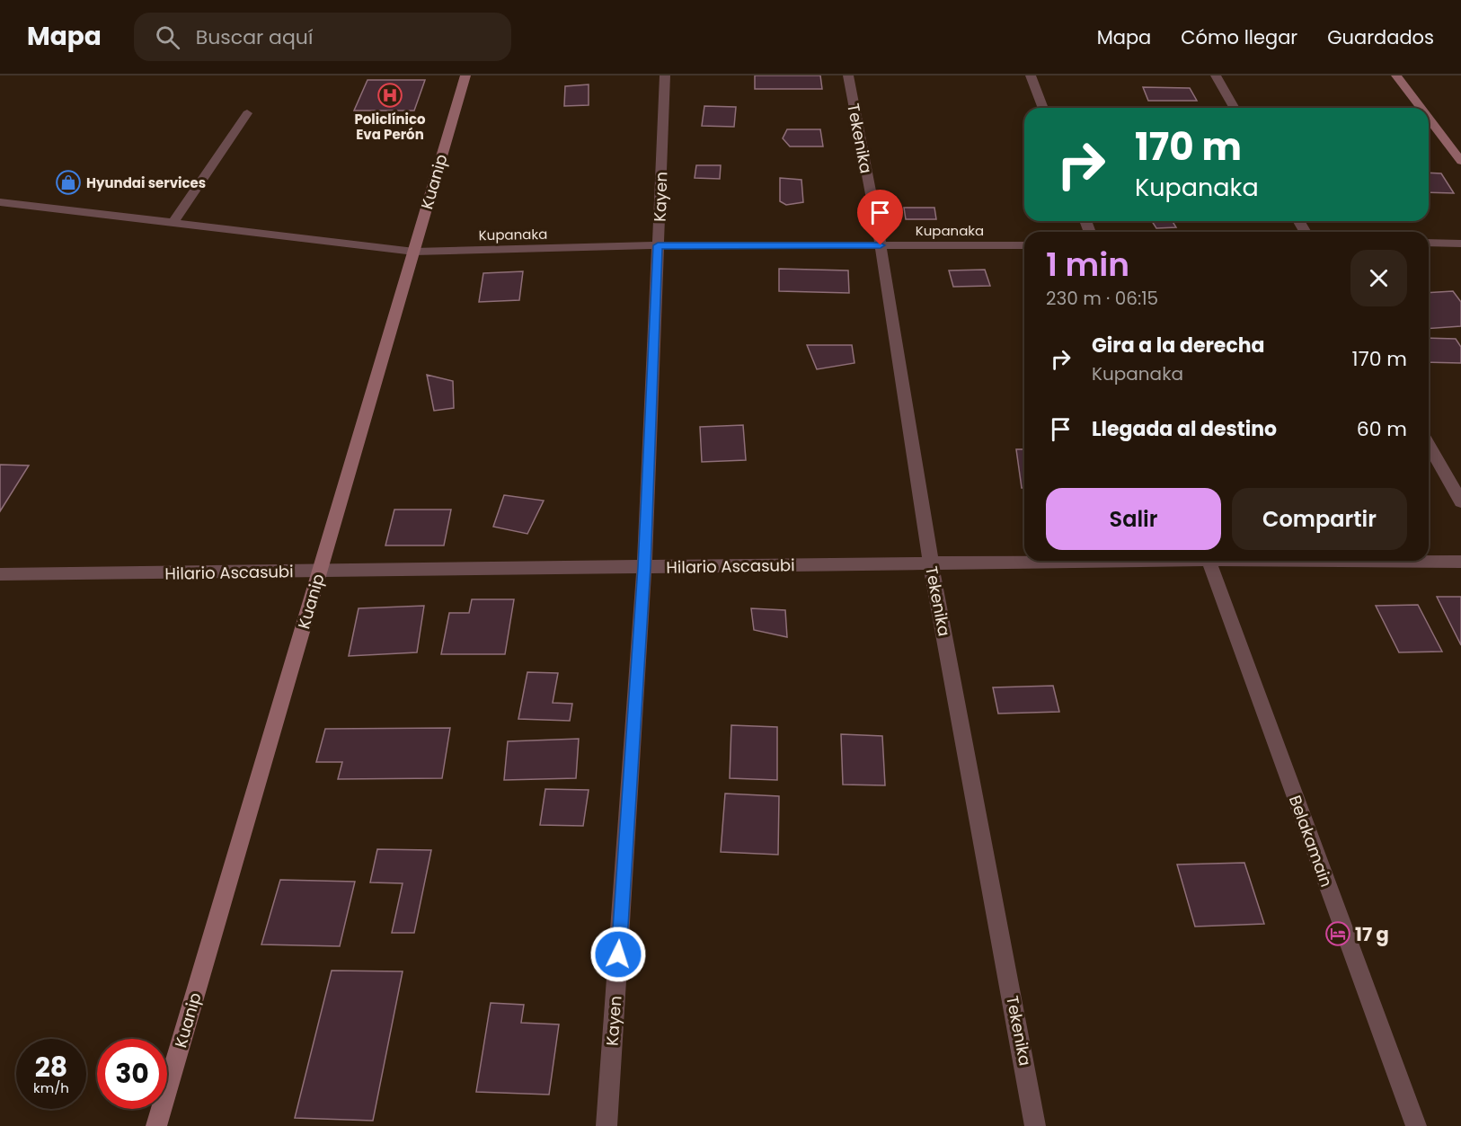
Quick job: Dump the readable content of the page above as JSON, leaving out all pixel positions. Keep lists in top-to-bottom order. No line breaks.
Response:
{"streets":{"main road":["Kuanip"],"street":["Tekenika","Kayen","Kupanaka","Hilario Ascasubi","Belakamain"]},"crossings":[["Tekenika","Kupanaka"],["Tekenika","Hilario Ascasubi"],["Kuanip","Kupanaka"],["Kuanip","Hilario Ascasubi"],["Kayen","Kupanaka"],["Kayen","Hilario Ascasubi"]],"places":{"hospital":["Policlínico Eva Perón"],"shop":["Hyundai services"],"hotel":["17 g"]},"page":{"header":"Mapa","search":"Buscar aquí","nav":["Mapa","Cómo llegar","Guardados"],"turn":["170 m","Kupanaka"],"heading":["1 min","230 m · 06:15"],"list":[{"name":"Gira a la derecha","note":"Kupanaka","value":"170 m"},{"name":"Llegada al destino","value":"60 m"}],"buttons":["Salir","Compartir"],"speed":"28 km/h","limit":"30"}}
